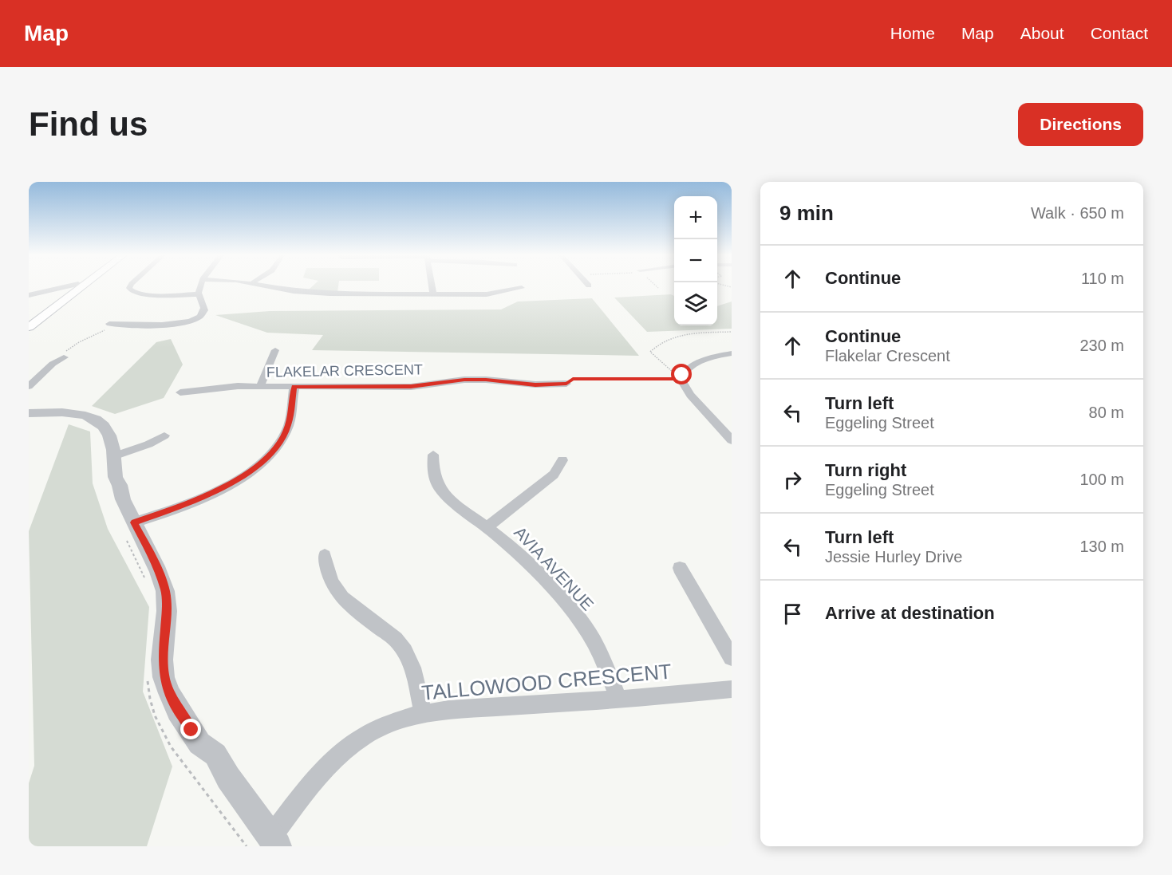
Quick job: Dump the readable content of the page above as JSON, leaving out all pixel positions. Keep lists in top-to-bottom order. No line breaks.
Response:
{"streets":{"street":["FLAKELAR CRESCENT","AVIA AVENUE","TALLOWOOD CRESCENT"]},"crossings":[["AVIA AVENUE","TALLOWOOD CRESCENT"]],"page":{"header":"Map","nav":["Home","Map","About","Contact"],"buttons":"Directions","title":"Find us","heading":["9 min","Walk · 650 m"],"map_buttons":["+","−"],"list":[["Continue","110 m"],["Continue","Flakelar Crescent","230 m"],["Turn left","Eggeling Street","80 m"],["Turn right","Eggeling Street","100 m"],["Turn left","Jessie Hurley Drive","130 m"],"Arrive at destination"]}}
